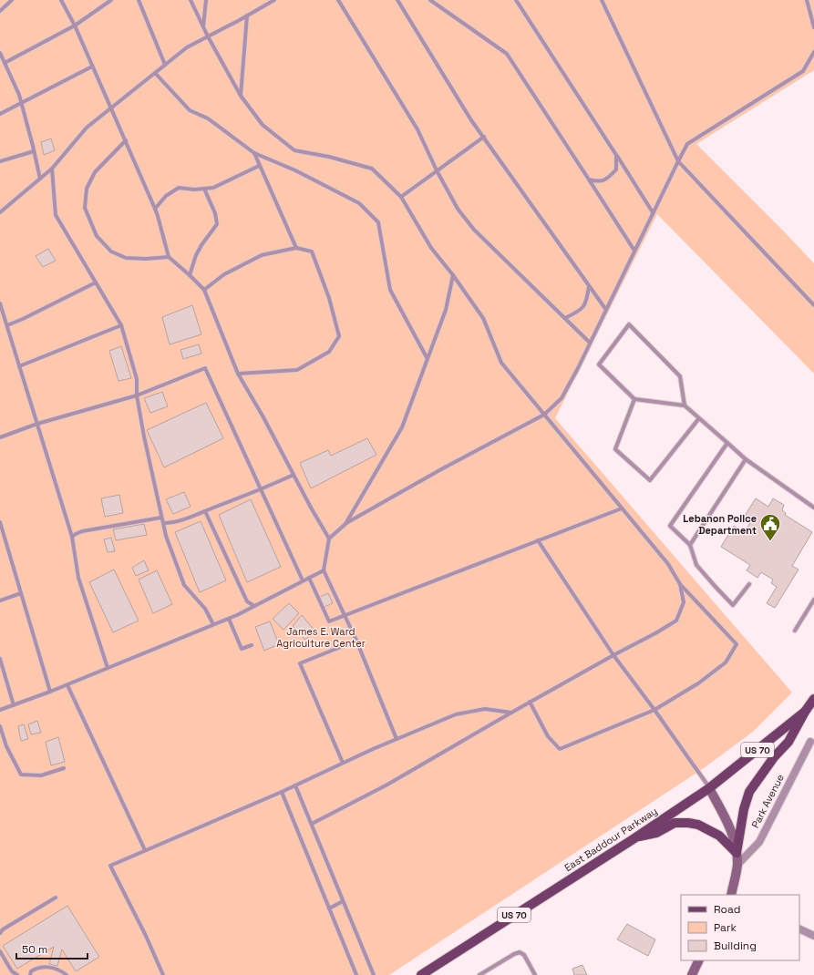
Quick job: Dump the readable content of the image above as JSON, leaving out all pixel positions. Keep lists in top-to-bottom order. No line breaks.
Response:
{"streets":{"main road":["US 70","East Baddour Parkway"],"street":["Park Avenue"]},"crossings":[["US 70","East Baddour Parkway"]],"parks":["James E. Ward Agriculture Center"],"places":{"public building":["Lebanon Police Department"]},"legend":["Road","Park","Building"],"scale_bar":"50 m"}
